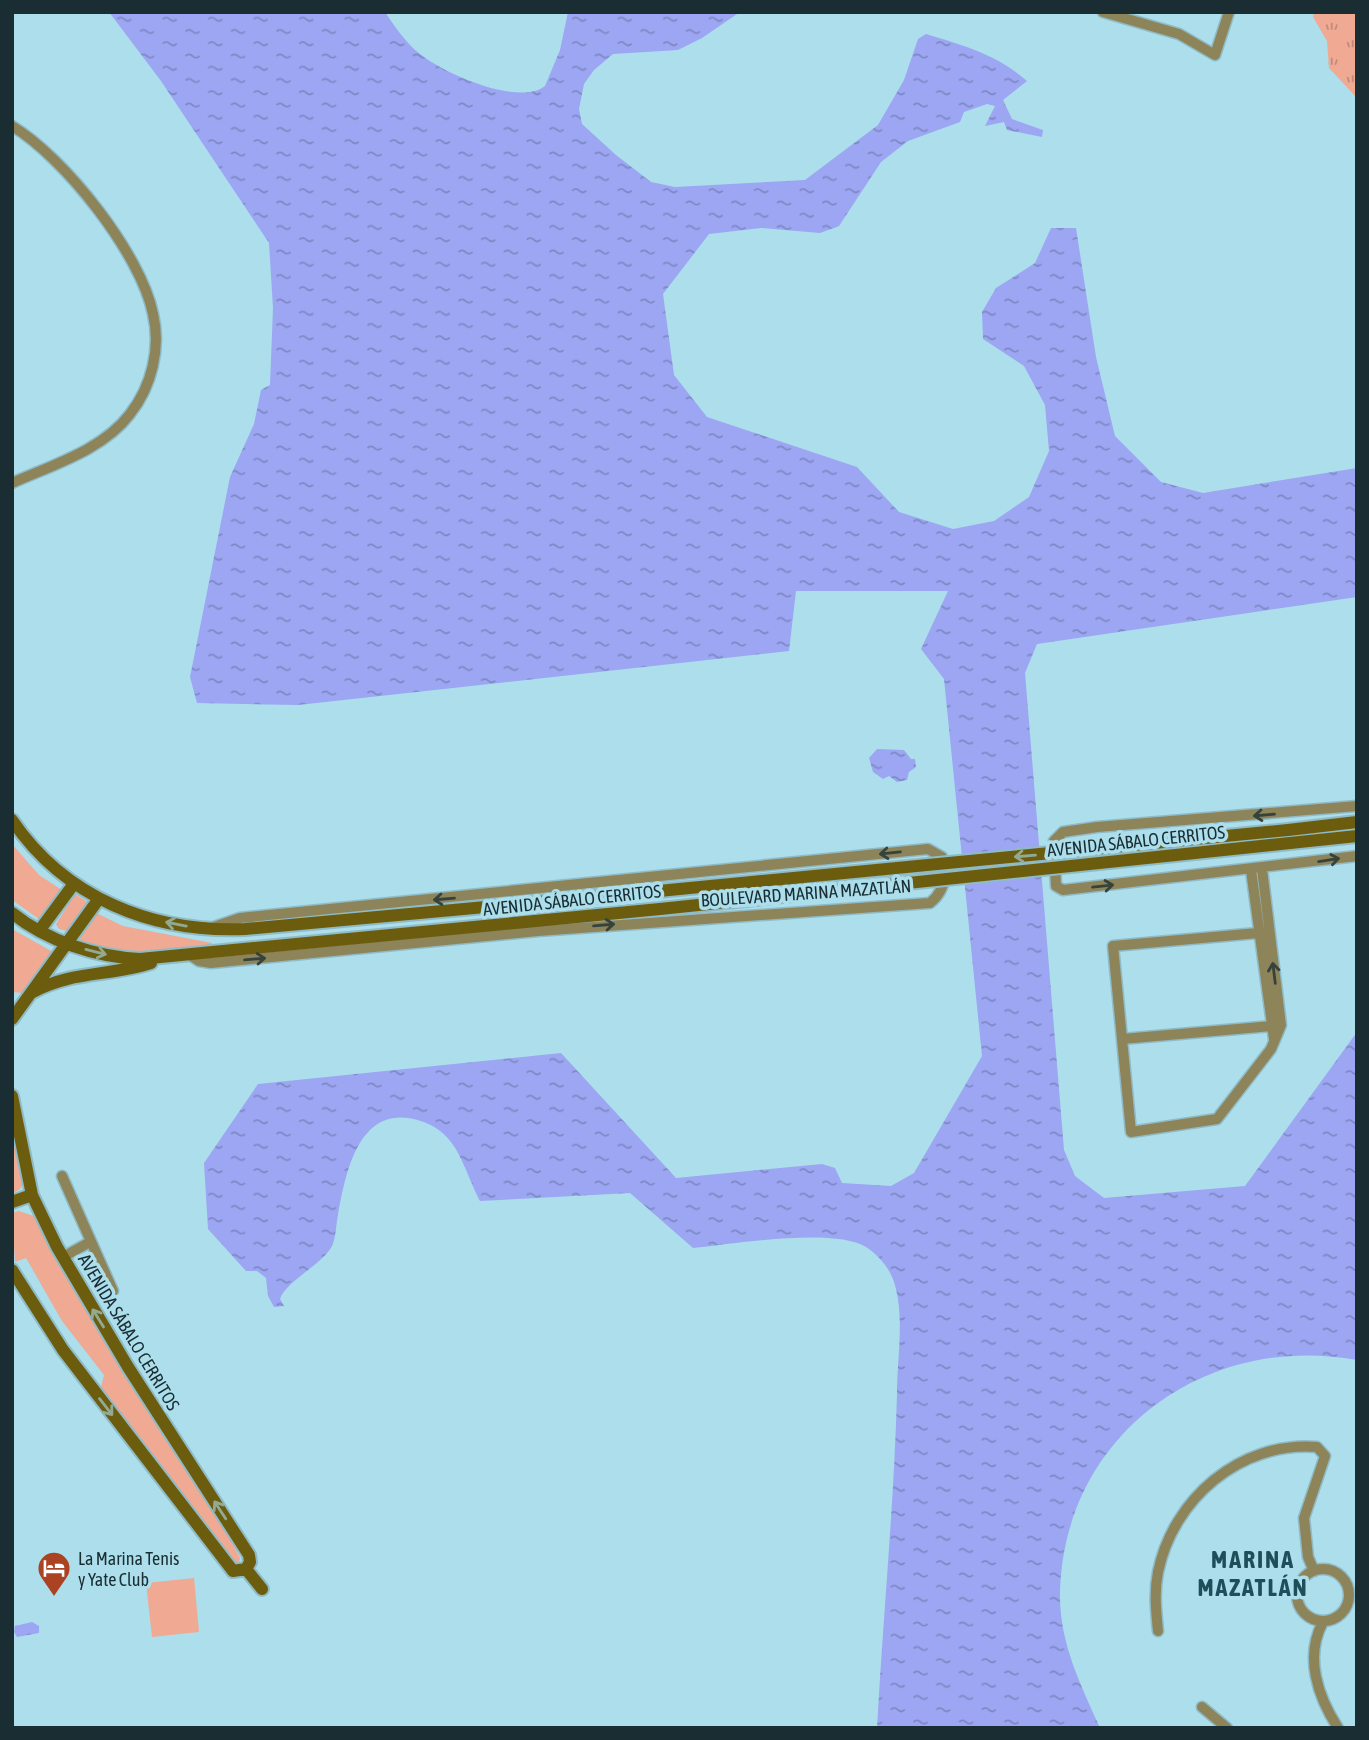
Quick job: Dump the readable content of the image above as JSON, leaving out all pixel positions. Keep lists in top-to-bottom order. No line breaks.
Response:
{"streets":{"main road":["AVENIDA SÁBALO CERRITOS"],"street":["BOULEVARD MARINA MAZATLÁN"]},"crossings":[["AVENIDA SÁBALO CERRITOS","BOULEVARD MARINA MAZATLÁN"]],"districts":["MARINA MAZATLÁN"],"places":{"hotel":["La Marina Tenis y Yate Club"]}}
